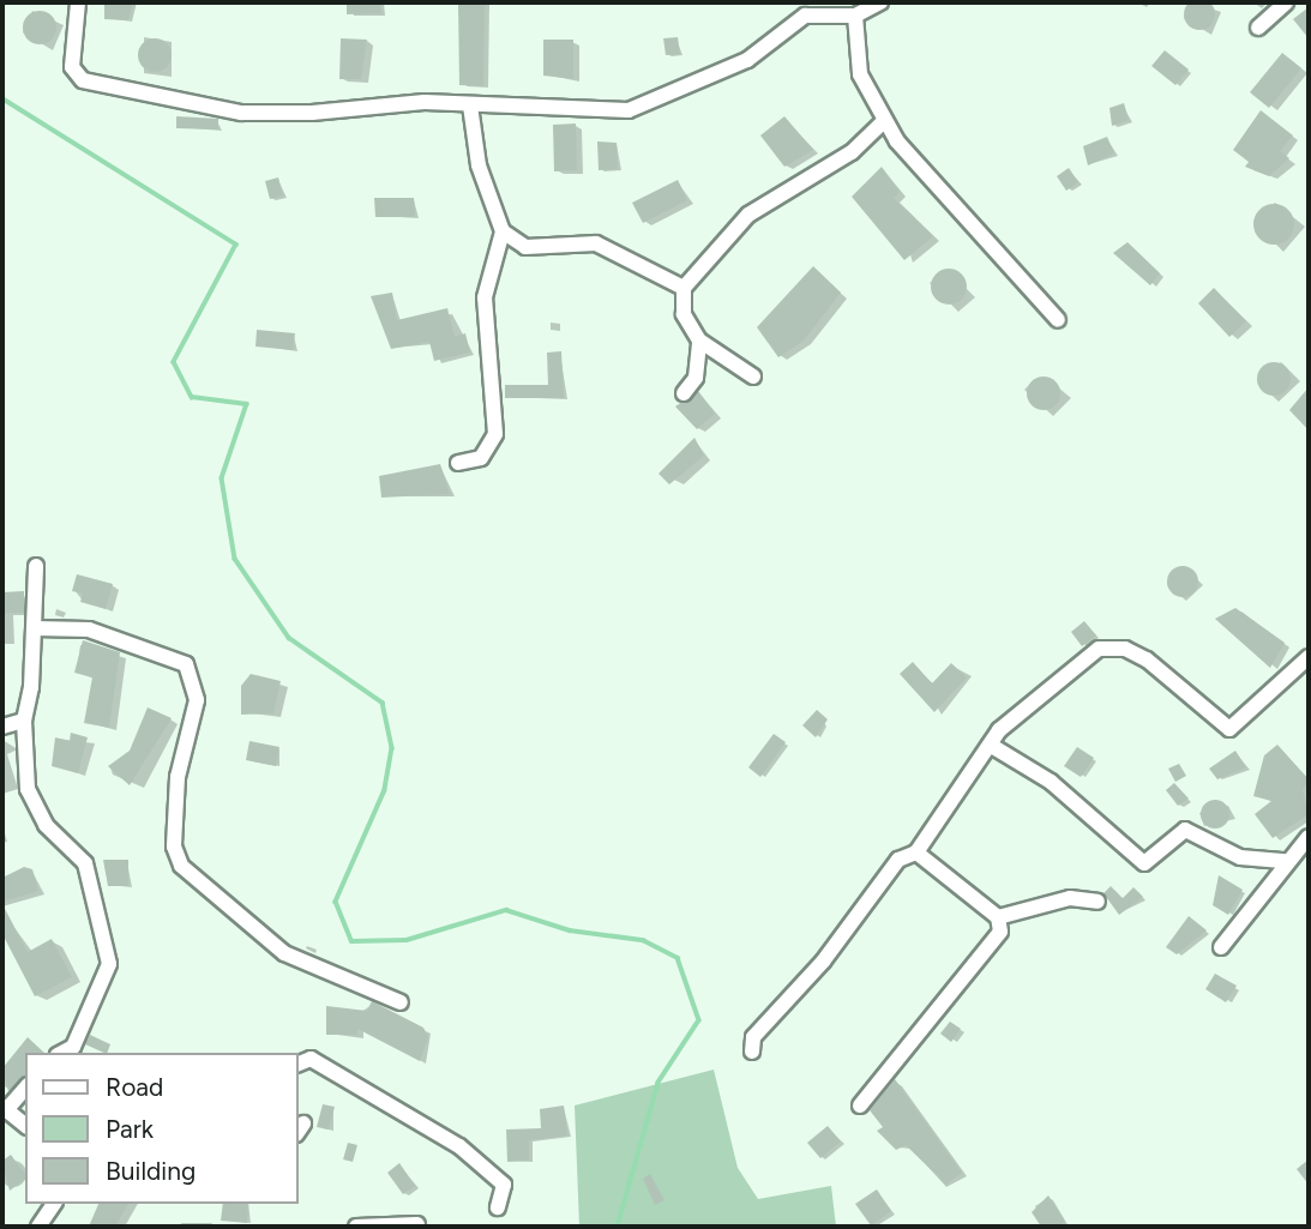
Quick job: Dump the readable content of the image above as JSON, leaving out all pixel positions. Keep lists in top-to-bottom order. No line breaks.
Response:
{"legend":["Road","Park","Building"]}
